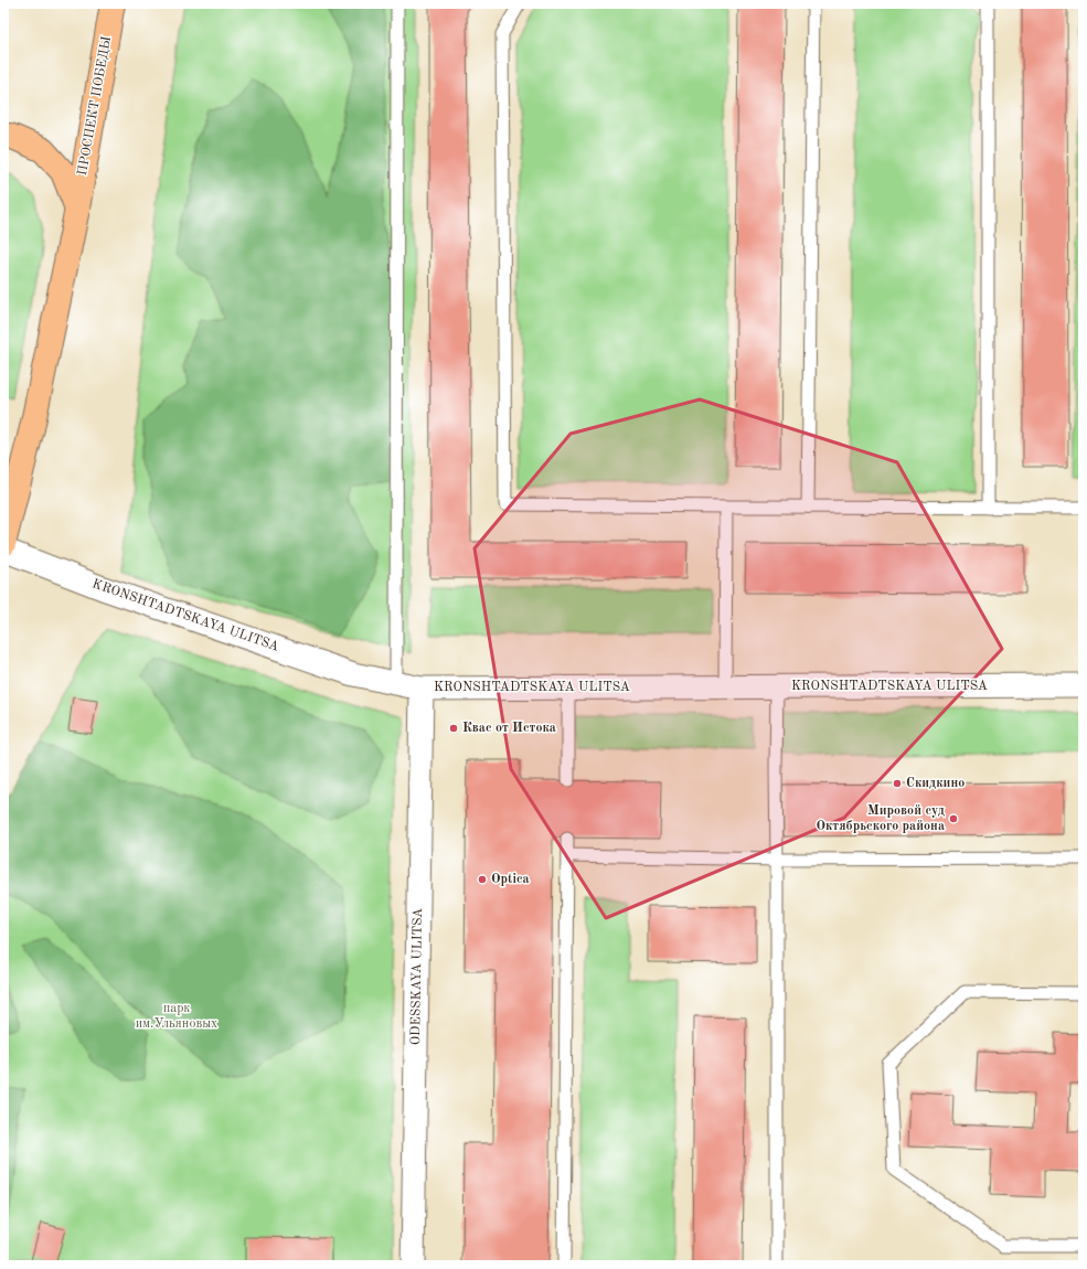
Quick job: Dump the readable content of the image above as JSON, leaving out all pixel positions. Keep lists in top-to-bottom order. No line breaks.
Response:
{"streets":{"main road":["ПРОСПЕКТ ПОБЕДЫ"],"street":["KRONSHTADTSKAYA ULITSA","ODESSKAYA ULITSA"]},"crossings":[["KRONSHTADTSKAYA ULITSA","ODESSKAYA ULITSA"]],"parks":["парк им.Ульяновых"],"places":["Квас от Истока","Скидкино","Мировой суд Октябрьского района","Optica"]}
